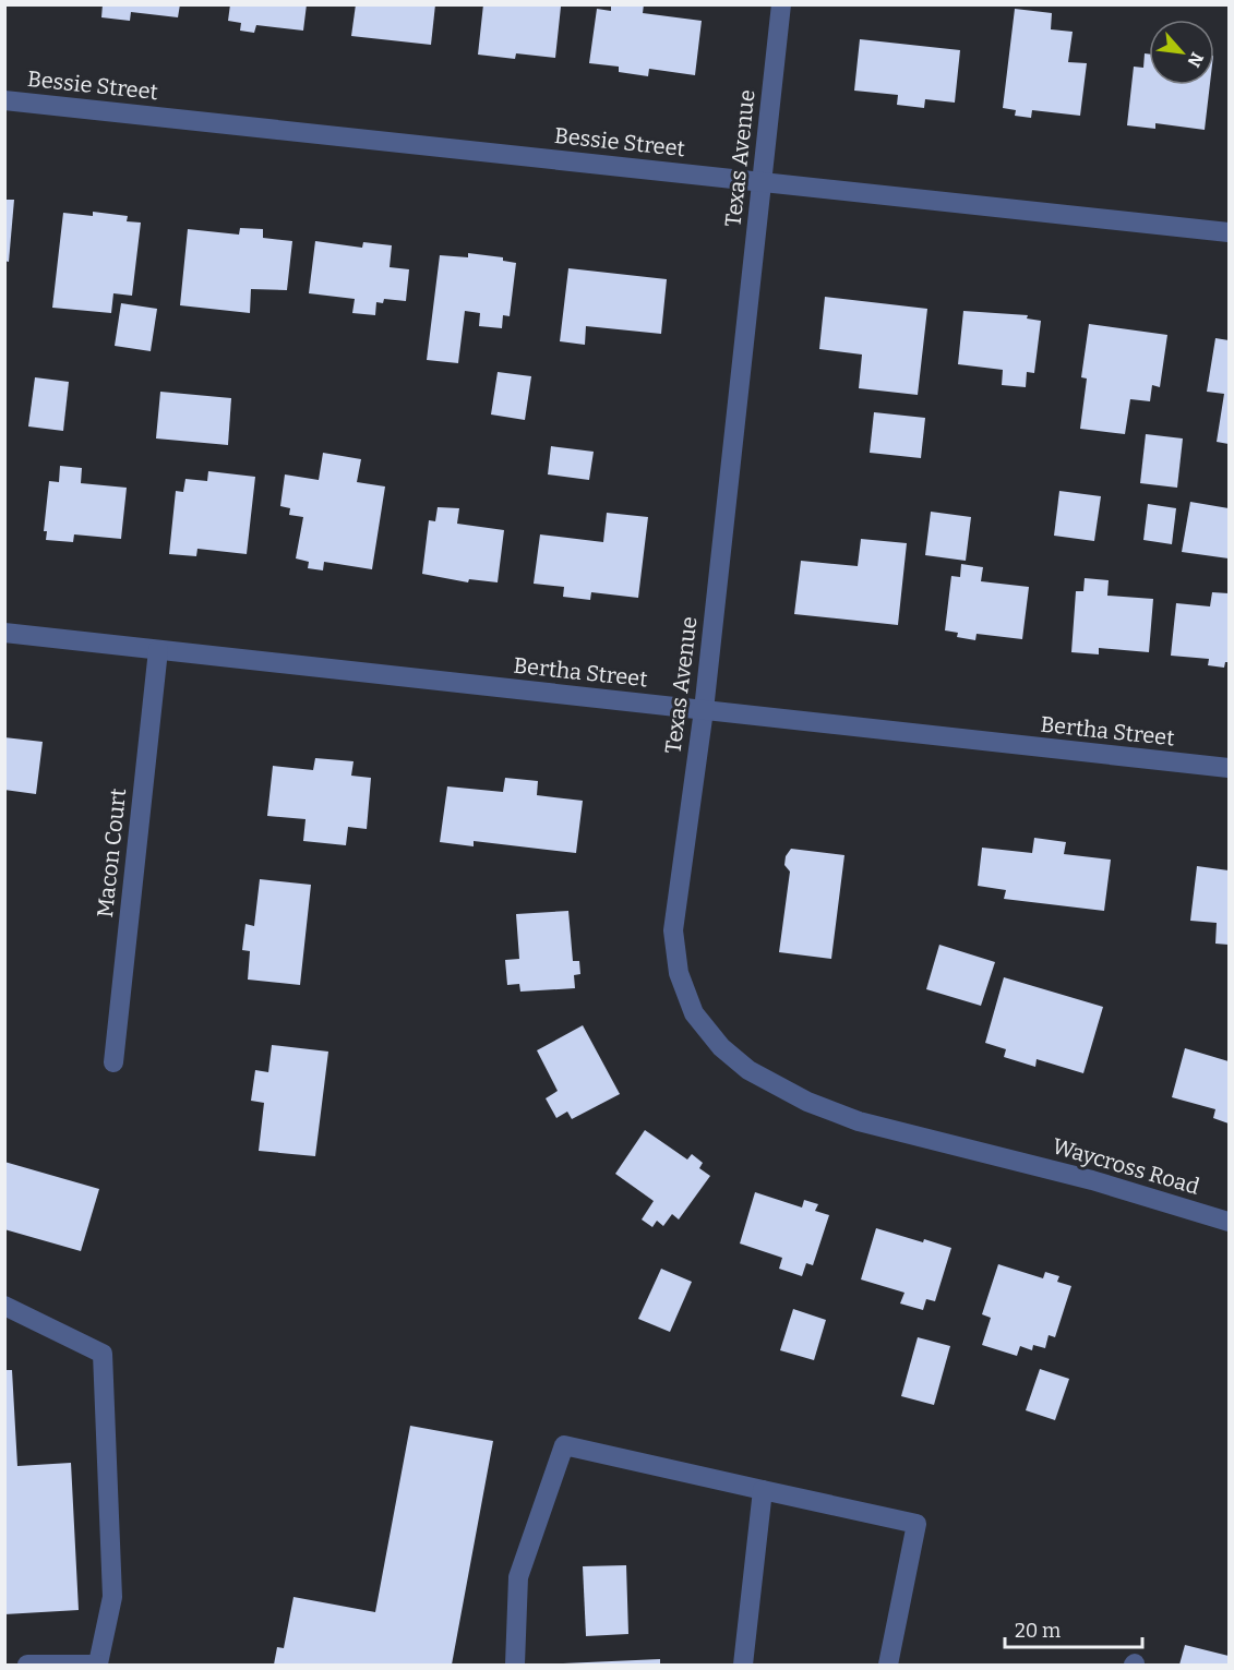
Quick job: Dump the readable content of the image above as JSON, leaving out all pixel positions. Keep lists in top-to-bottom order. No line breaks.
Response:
{"streets":{"street":["Bessie Street","Texas Avenue","Bertha Street","Macon Court","Waycross Road"]},"crossings":[["Bessie Street","Texas Avenue"],["Texas Avenue","Bertha Street"],["Texas Avenue","Waycross Road"],["Bertha Street","Macon Court"]],"scale_bar":"20 m","north":"bottom right"}
